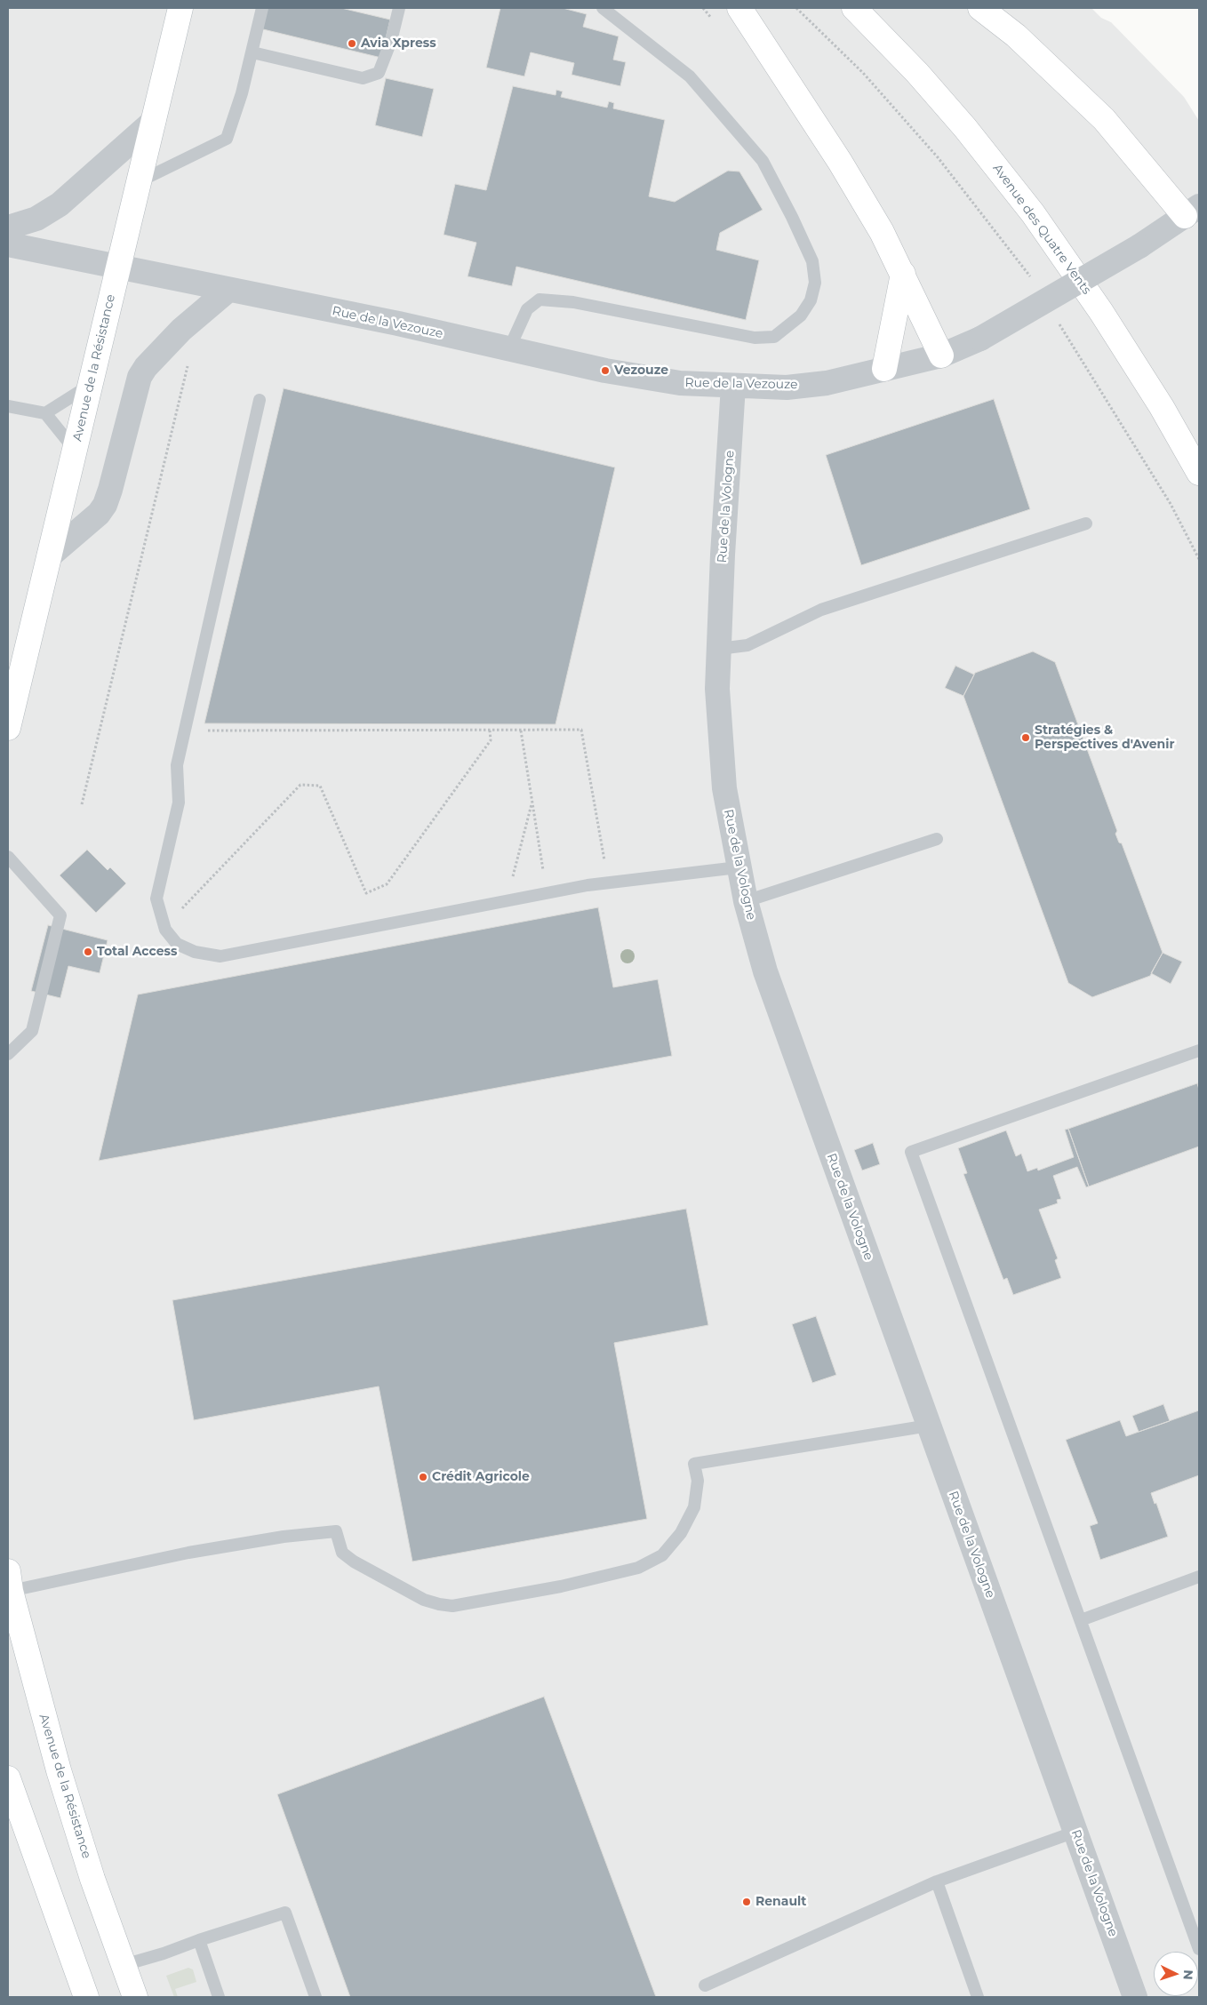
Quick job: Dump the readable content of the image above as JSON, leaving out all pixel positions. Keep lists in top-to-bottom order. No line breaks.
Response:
{"streets":{"main road":["Avenue des Quatre Vents","Avenue de la Résistance"],"street":["Rue de la Vezouze","Rue de la Vologne"]},"crossings":[["Rue de la Vezouze","Avenue de la Résistance"],["Rue de la Vezouze","Rue de la Vologne"]],"places":["Avia Xpress","Vezouze","Stratégies & Perspectives d'Avenir","Total Access","Crédit Agricole","Renault"],"north":"right"}
